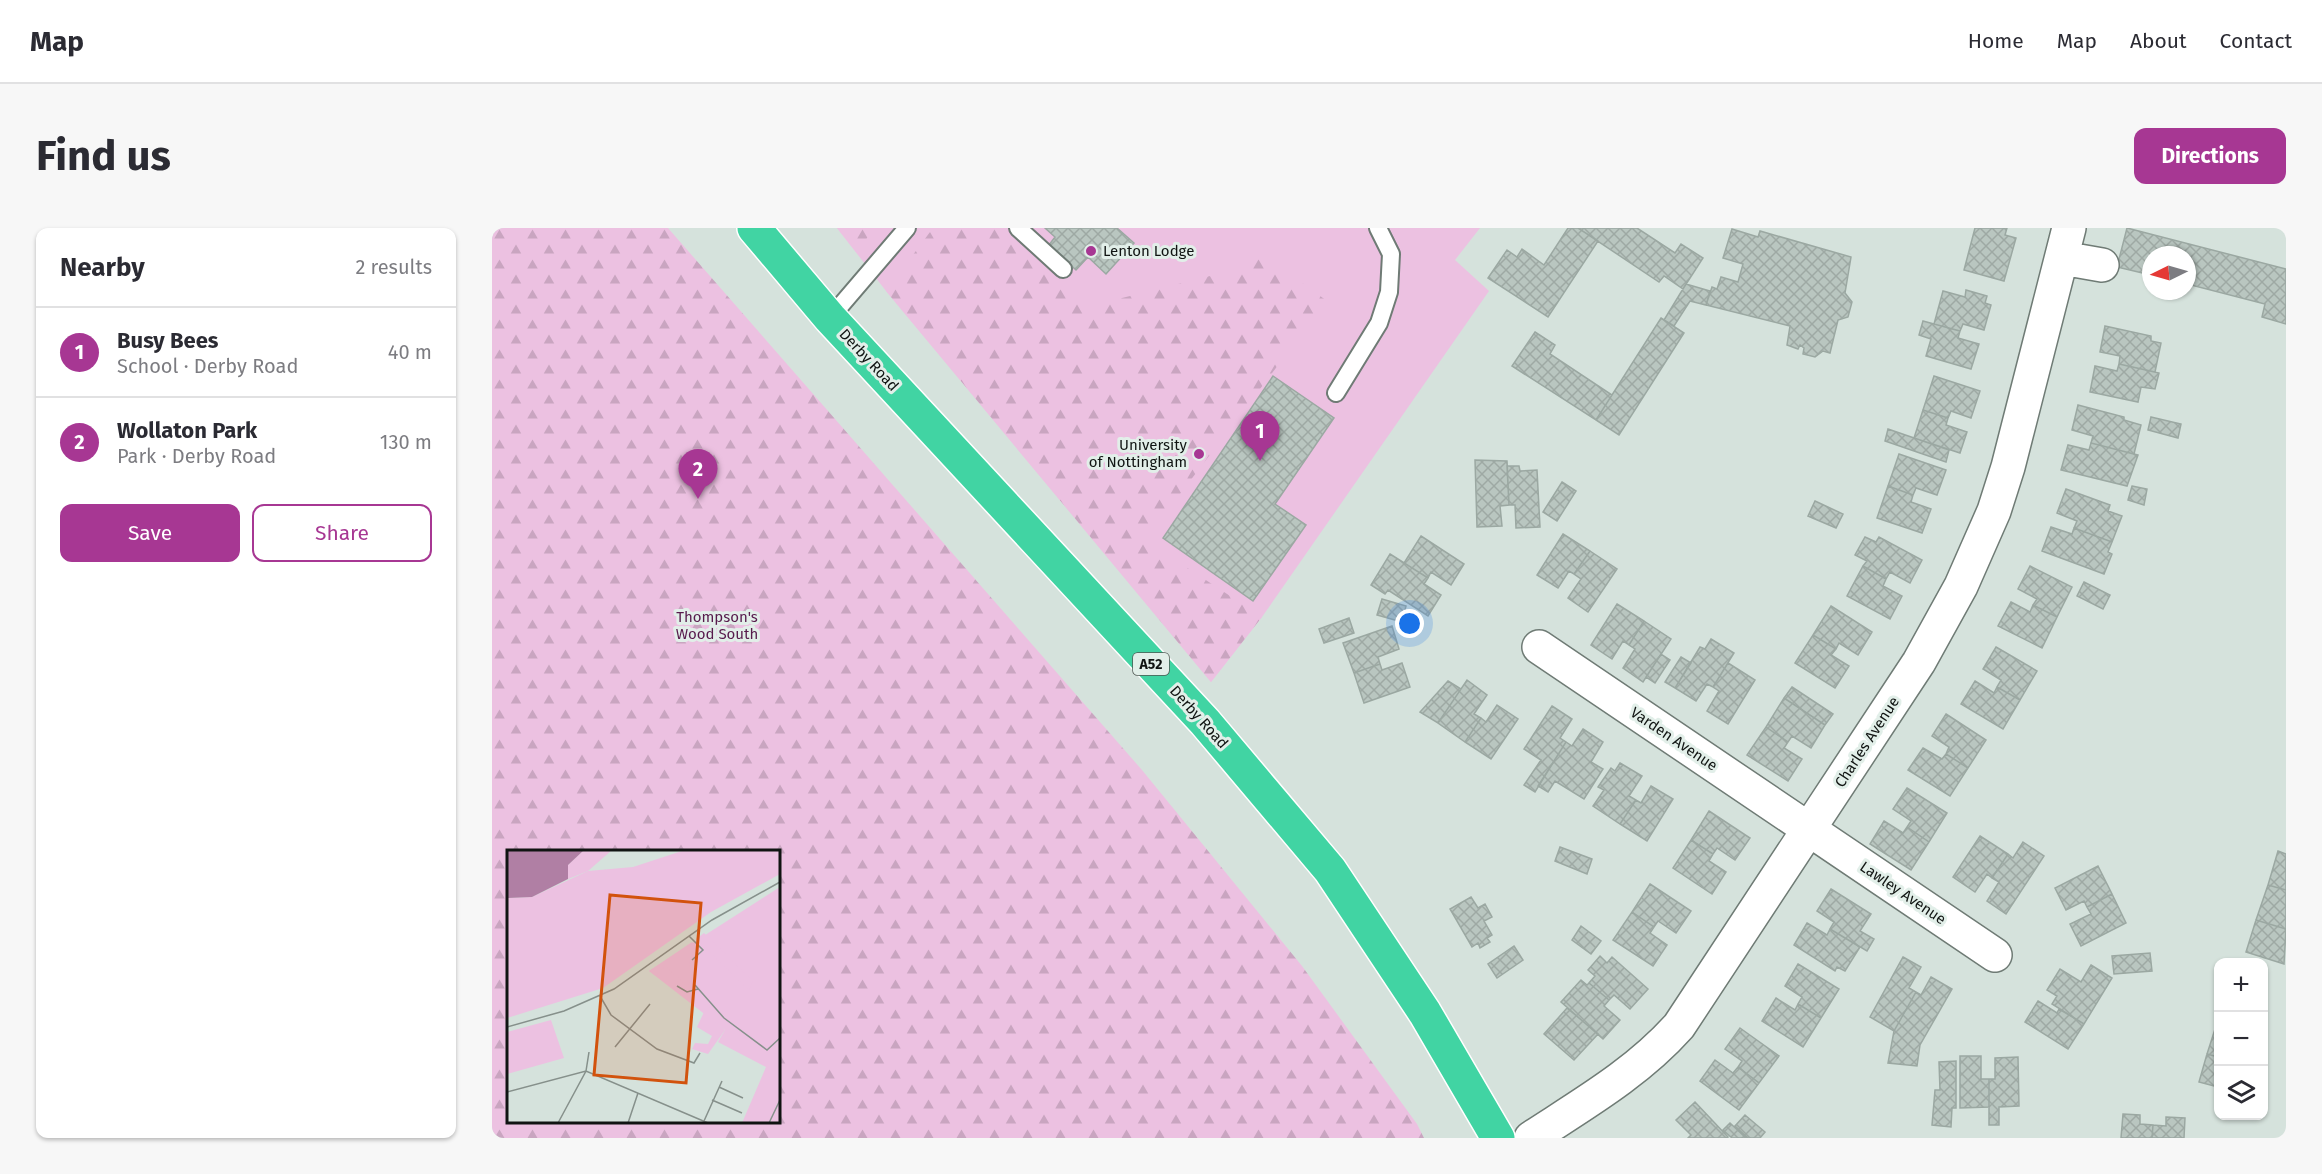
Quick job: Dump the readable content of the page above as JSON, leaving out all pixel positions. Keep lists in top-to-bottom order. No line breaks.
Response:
{"streets":{"highway":["Derby Road","A52"],"street":["Varden Avenue","Charles Avenue","Lawley Avenue"]},"crossings":[["Varden Avenue","Charles Avenue"],["Varden Avenue","Lawley Avenue"],["Charles Avenue","Lawley Avenue"]],"parks":["Thompson's Wood South"],"places":["Lenton Lodge","University of Nottingham"],"north":"left","page":{"header":"Map","nav":["Home","Map","About","Contact"],"buttons":["Directions",["Save","Share"]],"title":"Find us","heading":["Nearby","2 results"],"list":[{"mark":"1","name":"Busy Bees","note":"School · Derby Road","value":"40 m"},{"mark":"2","name":"Wollaton Park","note":"Park · Derby Road","value":"130 m"}],"pins":["1","2"],"map_buttons":["+","−"]}}
